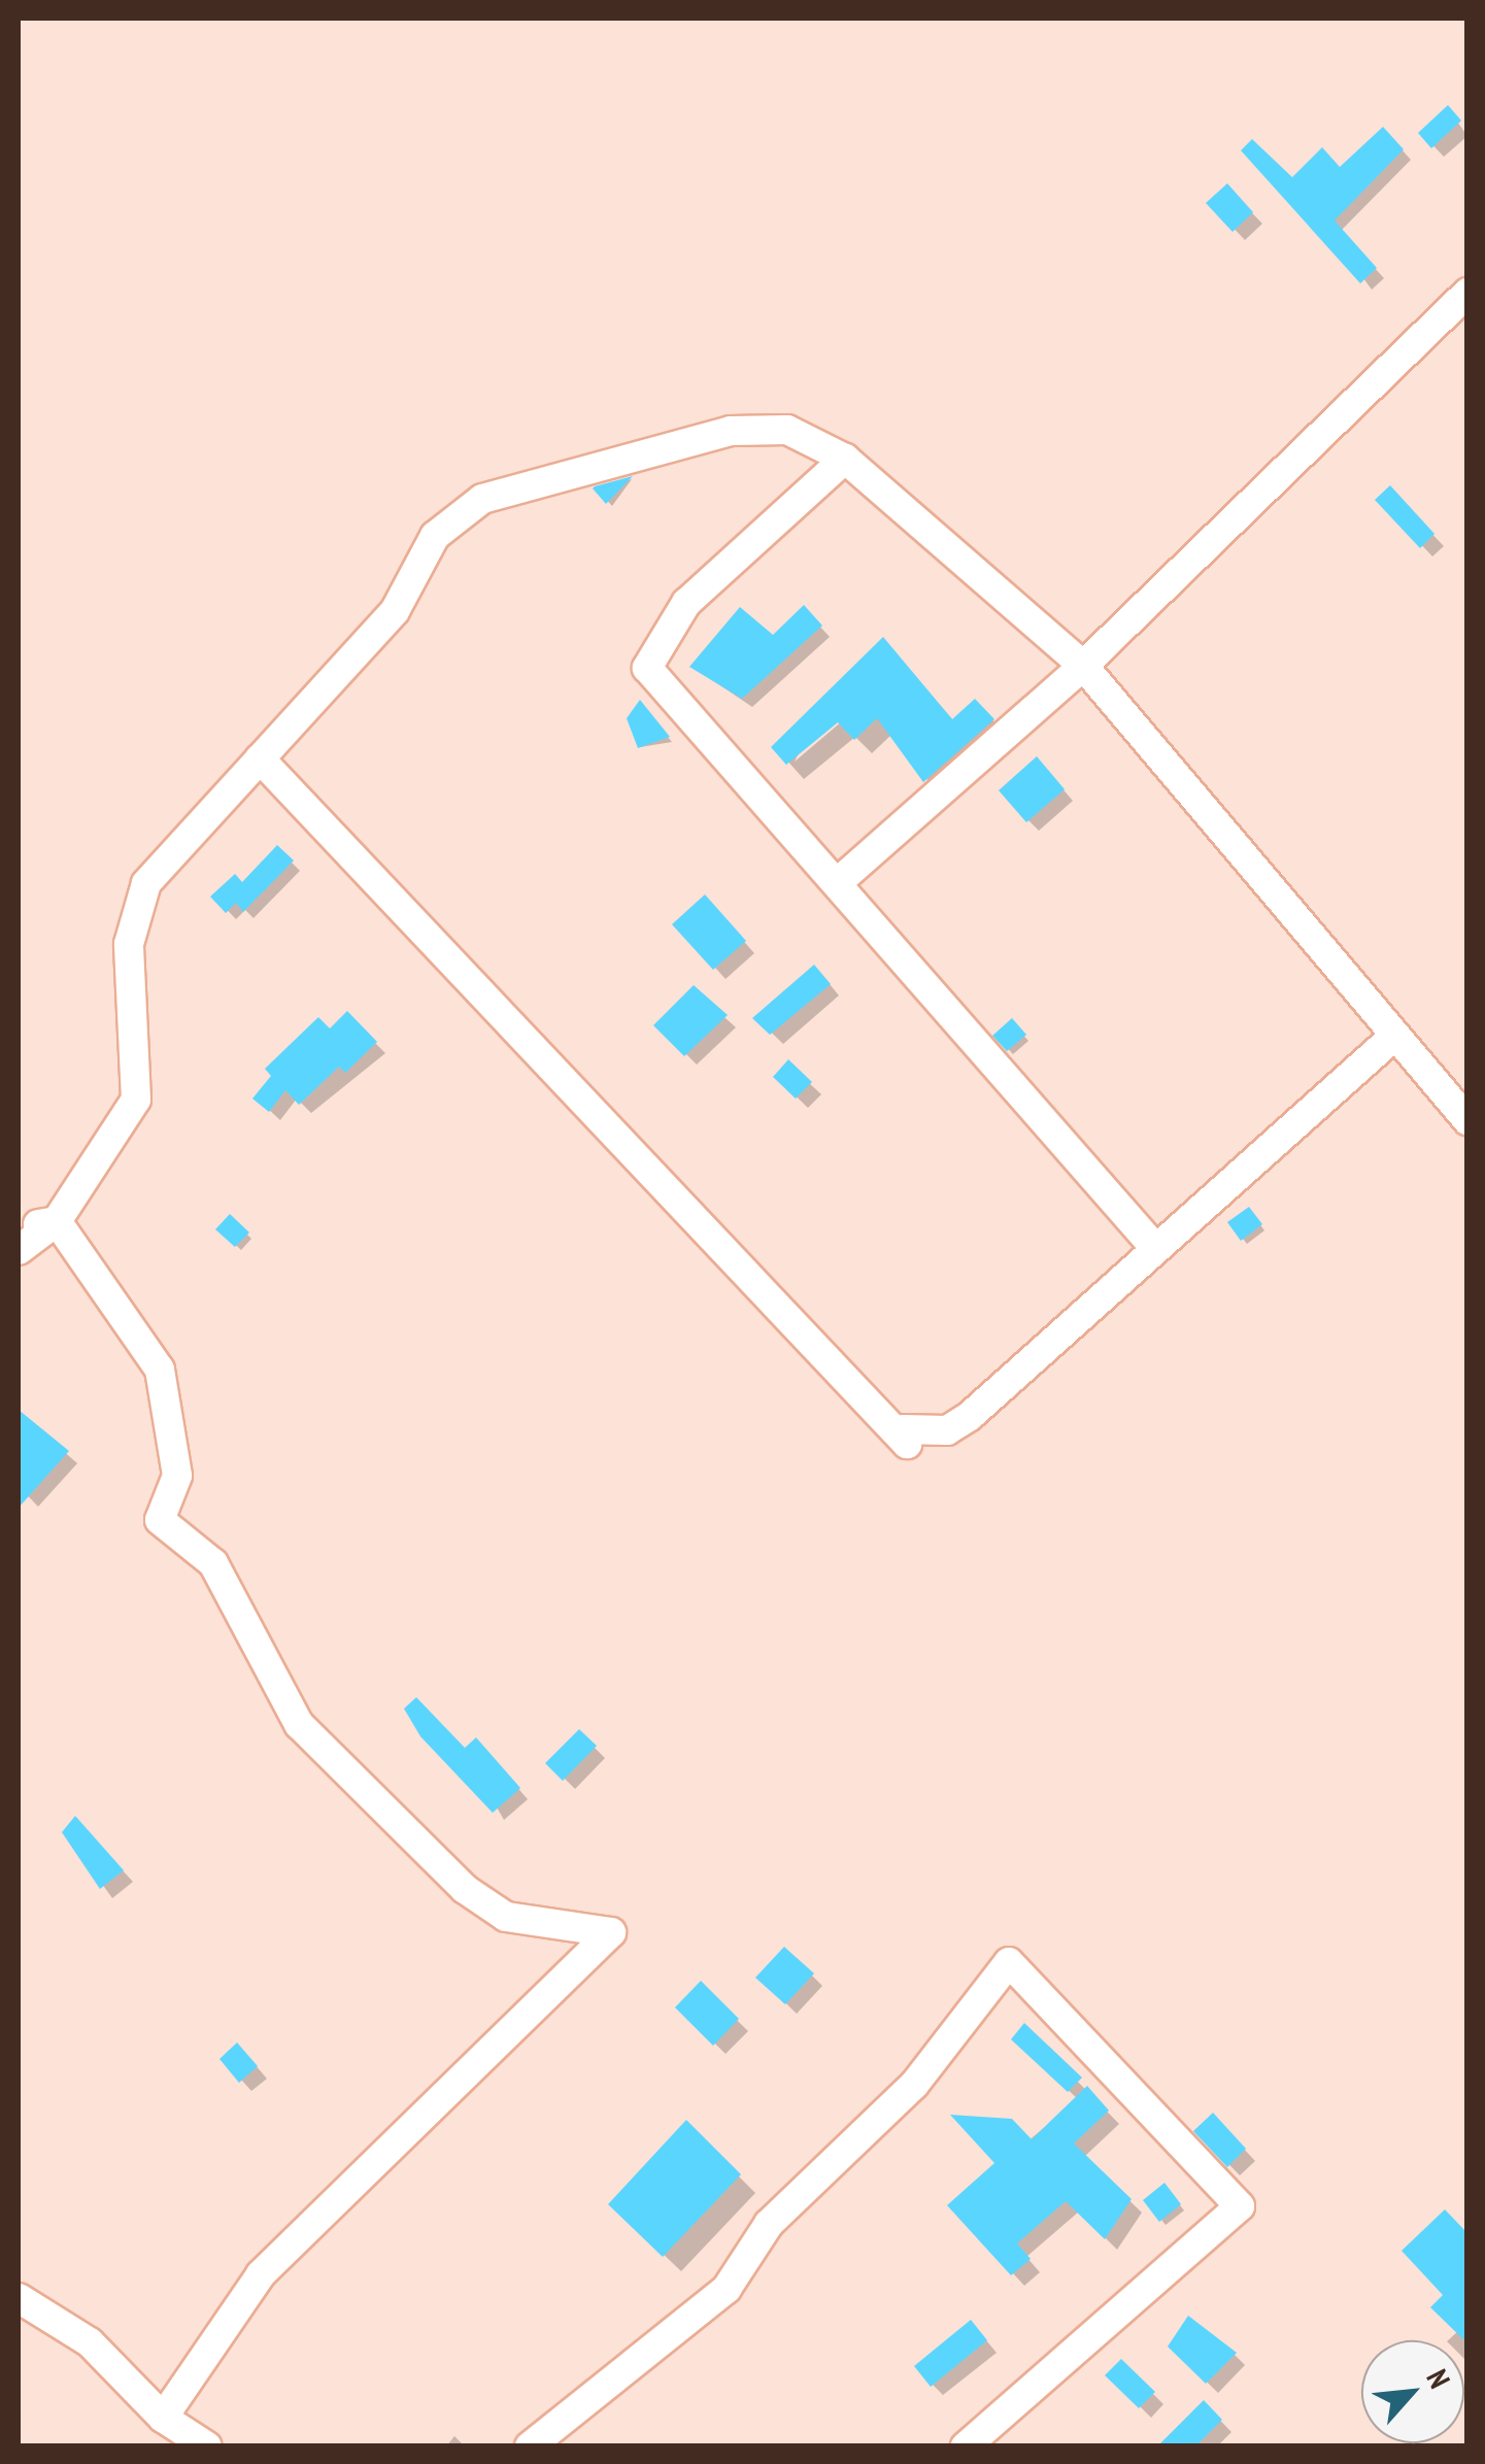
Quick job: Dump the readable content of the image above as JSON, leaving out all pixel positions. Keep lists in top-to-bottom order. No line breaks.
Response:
{"north":"top right"}
